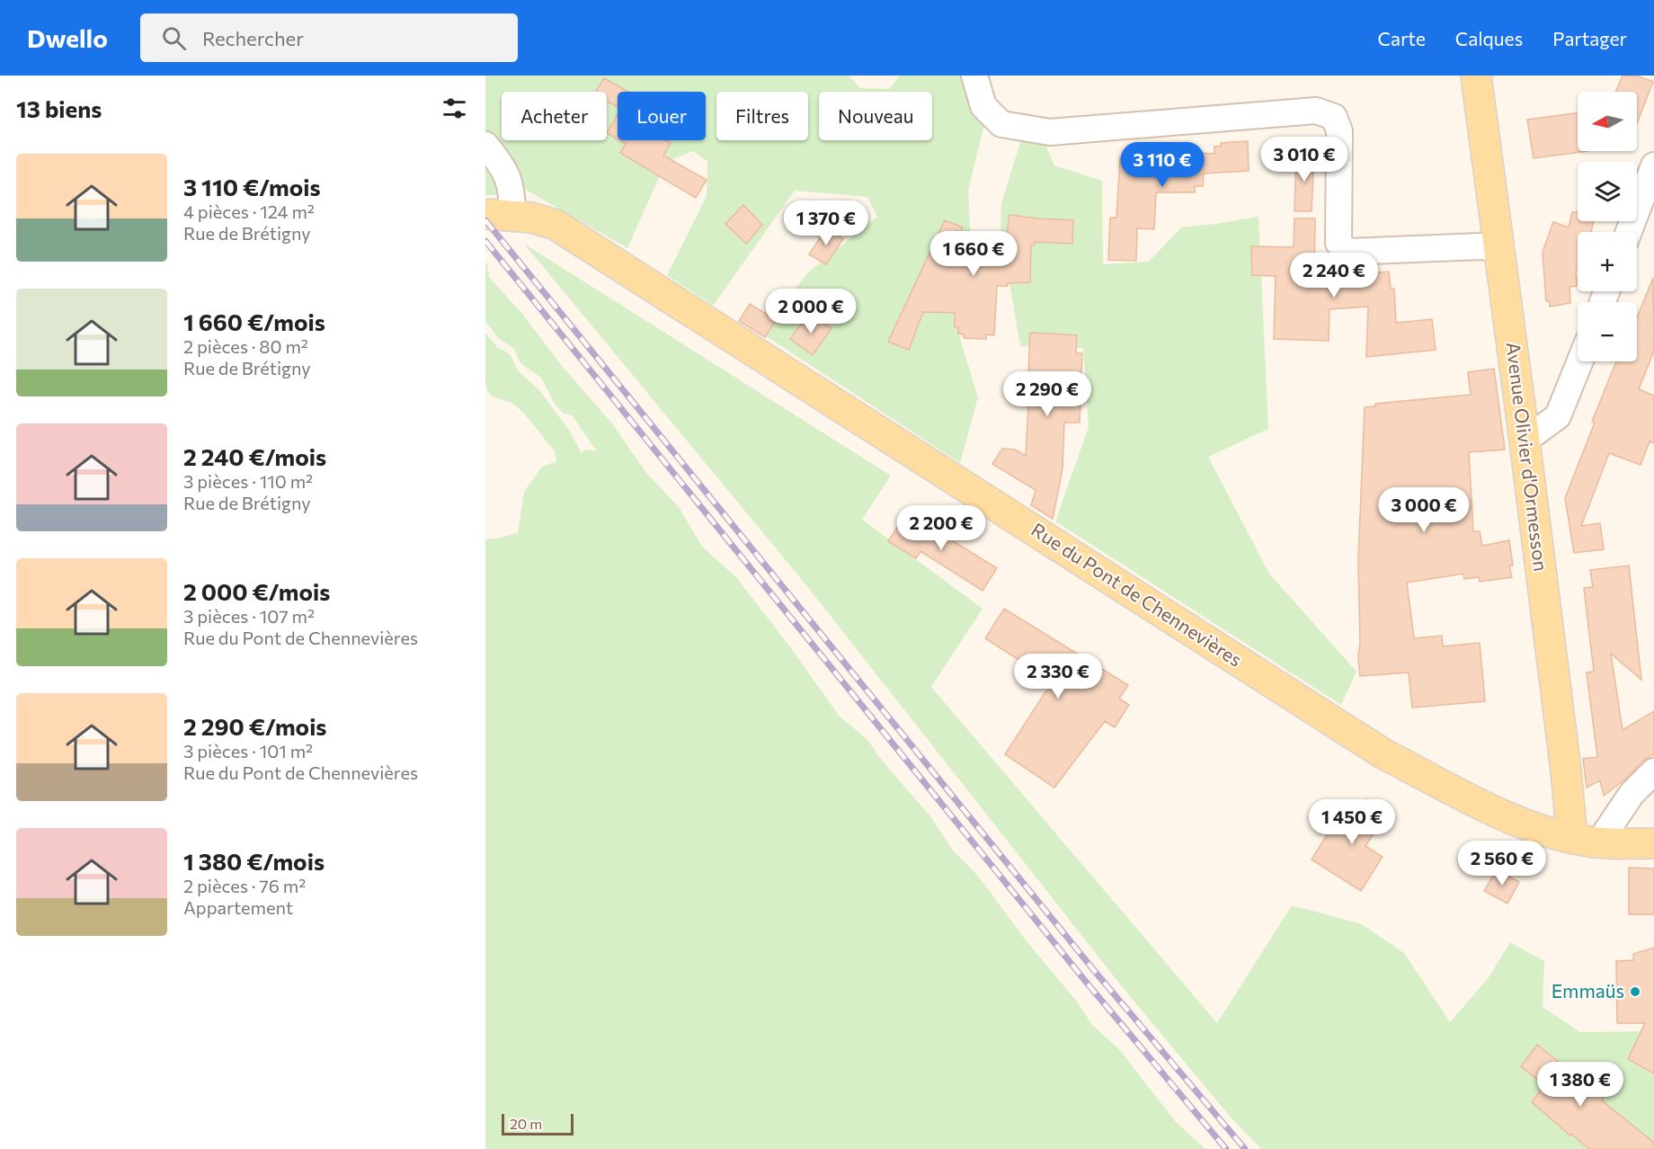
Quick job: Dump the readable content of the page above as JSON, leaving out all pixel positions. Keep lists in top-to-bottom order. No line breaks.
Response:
{"streets":{"main road":["Avenue Olivier d'Ormesson","Rue du Pont de Chennevières"]},"crossings":[["Avenue Olivier d'Ormesson","Rue du Pont de Chennevières"]],"places":["Emmaüs"],"scale_bar":"20 m","north":"left","page":{"header":"Dwello","search":"Rechercher","nav":["Carte","Calques","Partager"],"heading":"13 biens","map_buttons":["+","−"],"chip":["Acheter","Louer","Filtres","Nouveau"],"price":["3 010 €","3 110 €","1 370 €","1 660 €","2 240 €","2 000 €","2 290 €","3 000 €","2 200 €","2 330 €","1 450 €","2 560 €","1 380 €"],"list":[{"name":"3 110 €/mois","note":"4 pièces · 124 m² · Rue de Brétigny"},{"name":"1 660 €/mois","note":"2 pièces · 80 m² · Rue de Brétigny"},{"name":"2 240 €/mois","note":"3 pièces · 110 m² · Rue de Brétigny"},{"name":"2 000 €/mois","note":"3 pièces · 107 m² · Rue du Pont de Chennevières"},{"name":"2 290 €/mois","note":"3 pièces · 101 m² · Rue du Pont de Chennevières"},{"name":"1 380 €/mois","note":"2 pièces · 76 m² · Appartement"}],"scale":"20 m"}}
